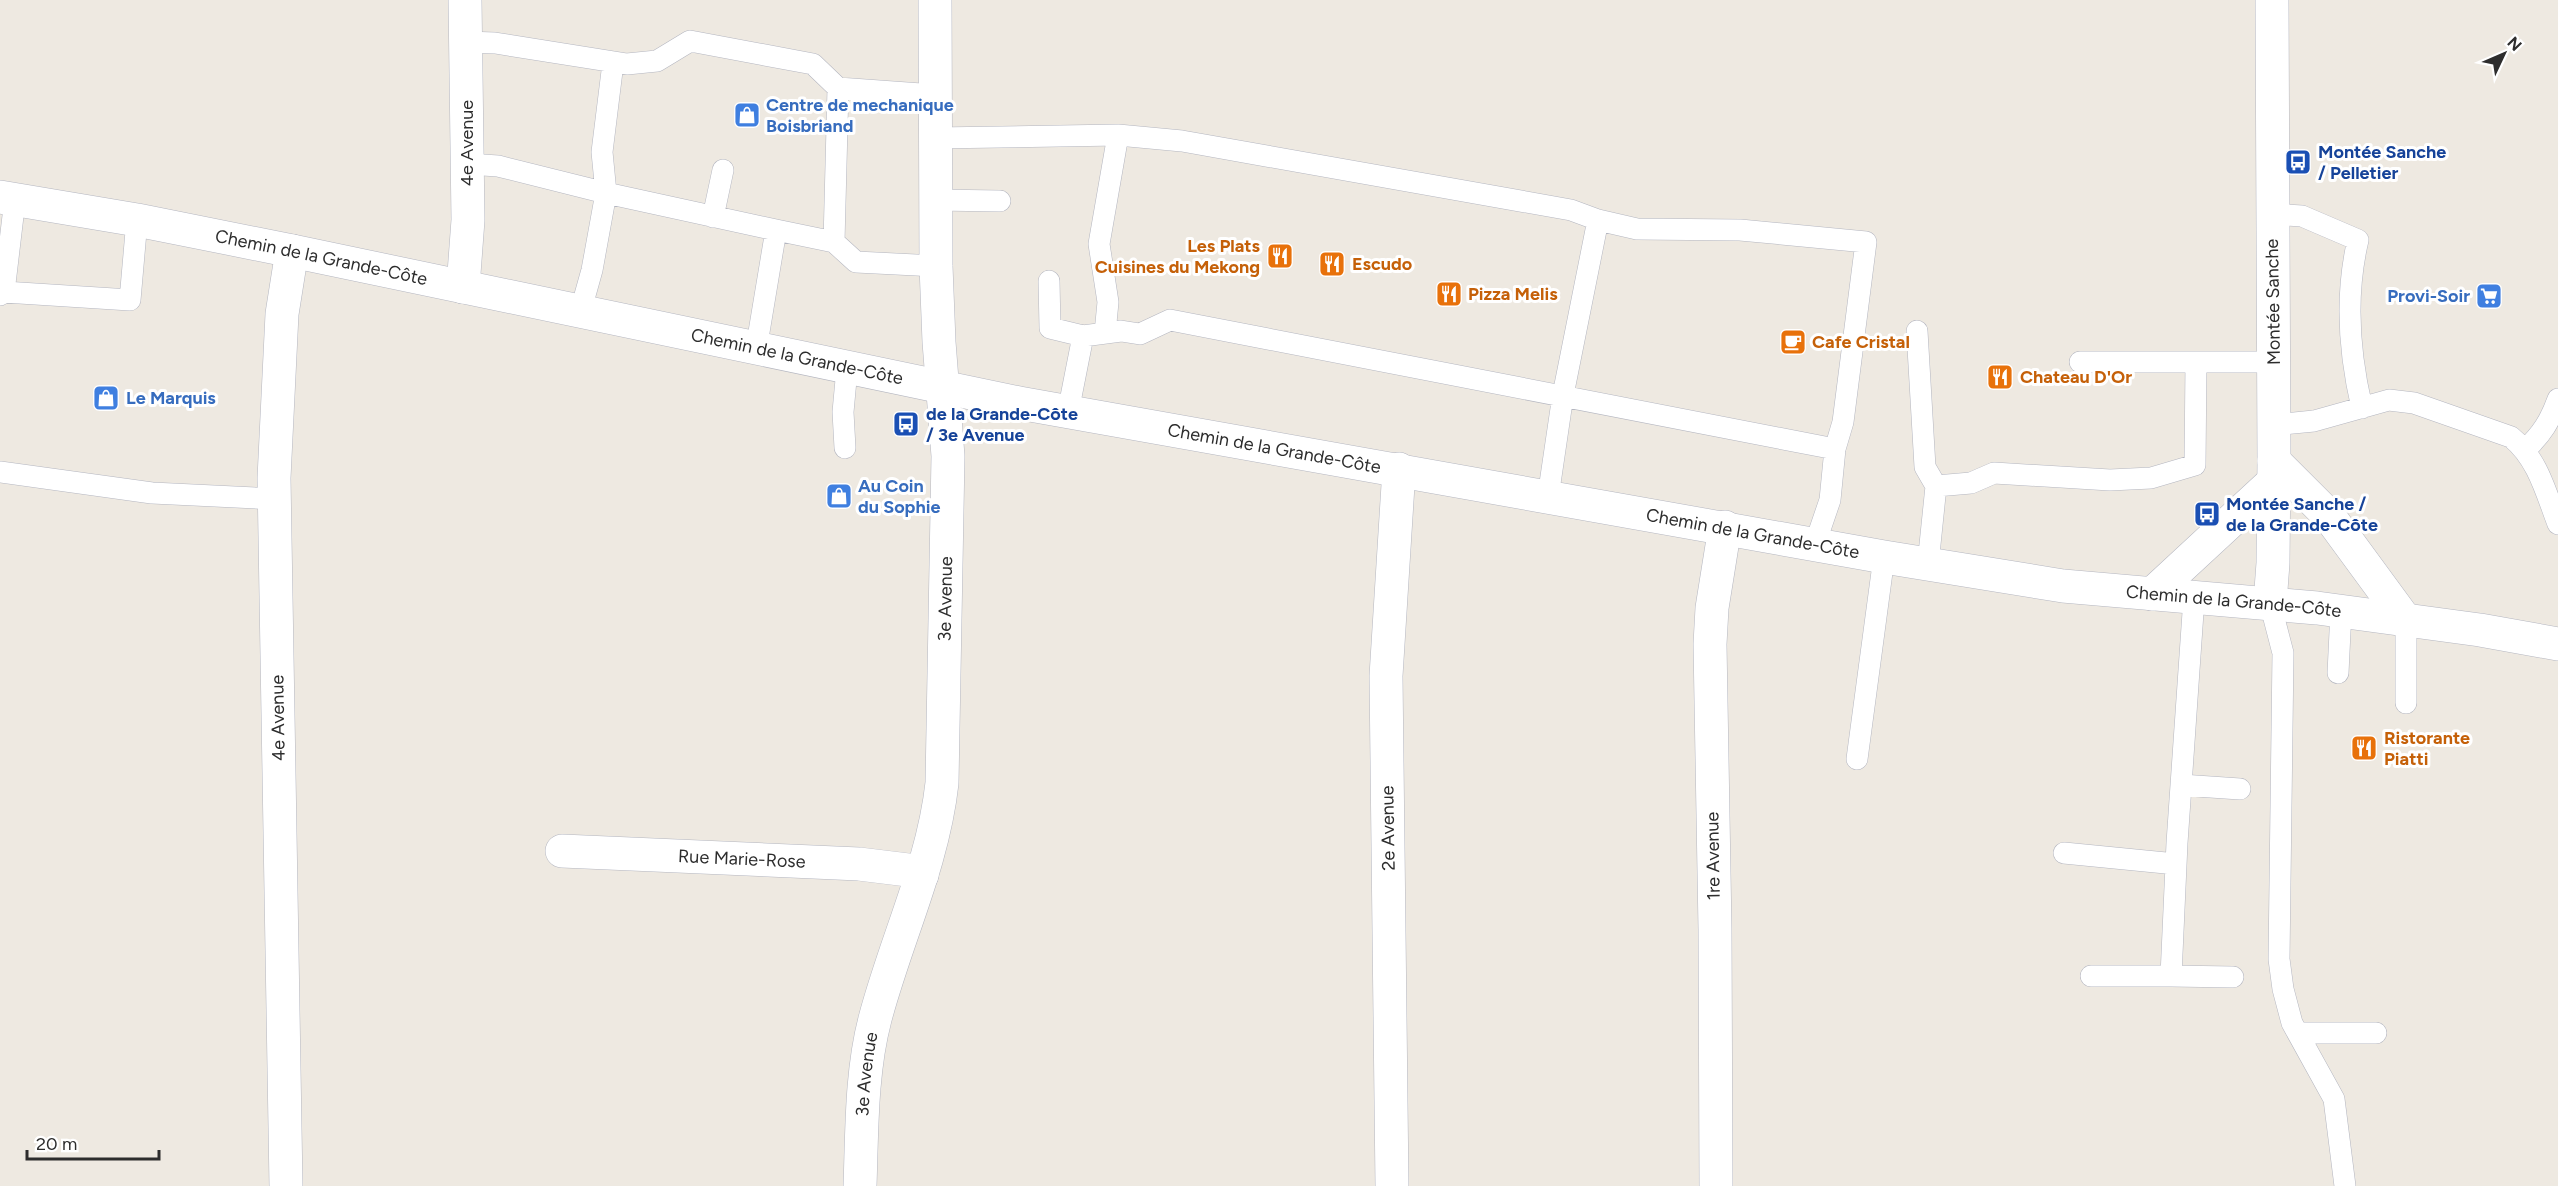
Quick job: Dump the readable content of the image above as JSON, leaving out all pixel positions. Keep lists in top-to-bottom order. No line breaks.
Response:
{"streets":{"street":["4e Avenue","Chemin de la Grande-Côte","Montée Sanche","3e Avenue","2e Avenue","1re Avenue","Rue Marie-Rose"]},"crossings":[["4e Avenue","Chemin de la Grande-Côte"],["Chemin de la Grande-Côte","Montée Sanche"],["Chemin de la Grande-Côte","3e Avenue"],["Chemin de la Grande-Côte","2e Avenue"],["Chemin de la Grande-Côte","1re Avenue"],["3e Avenue","Rue Marie-Rose"]],"places":{"shop":["Centre de mechanique Boisbriand","Le Marquis","Au Coin du Sophie"],"bus stop":["Montée Sanche / Pelletier","de la Grande-Côte / 3e Avenue","Montée Sanche / de la Grande-Côte"],"restaurant":["Les Plats Cuisines du Mekong","Escudo","Pizza Melis","Chateau D'Or","Ristorante Piatti"],"supermarket":["Provi-Soir"],"cafe":["Cafe Cristal"]},"scale_bar":"20 m","north":"top right"}
